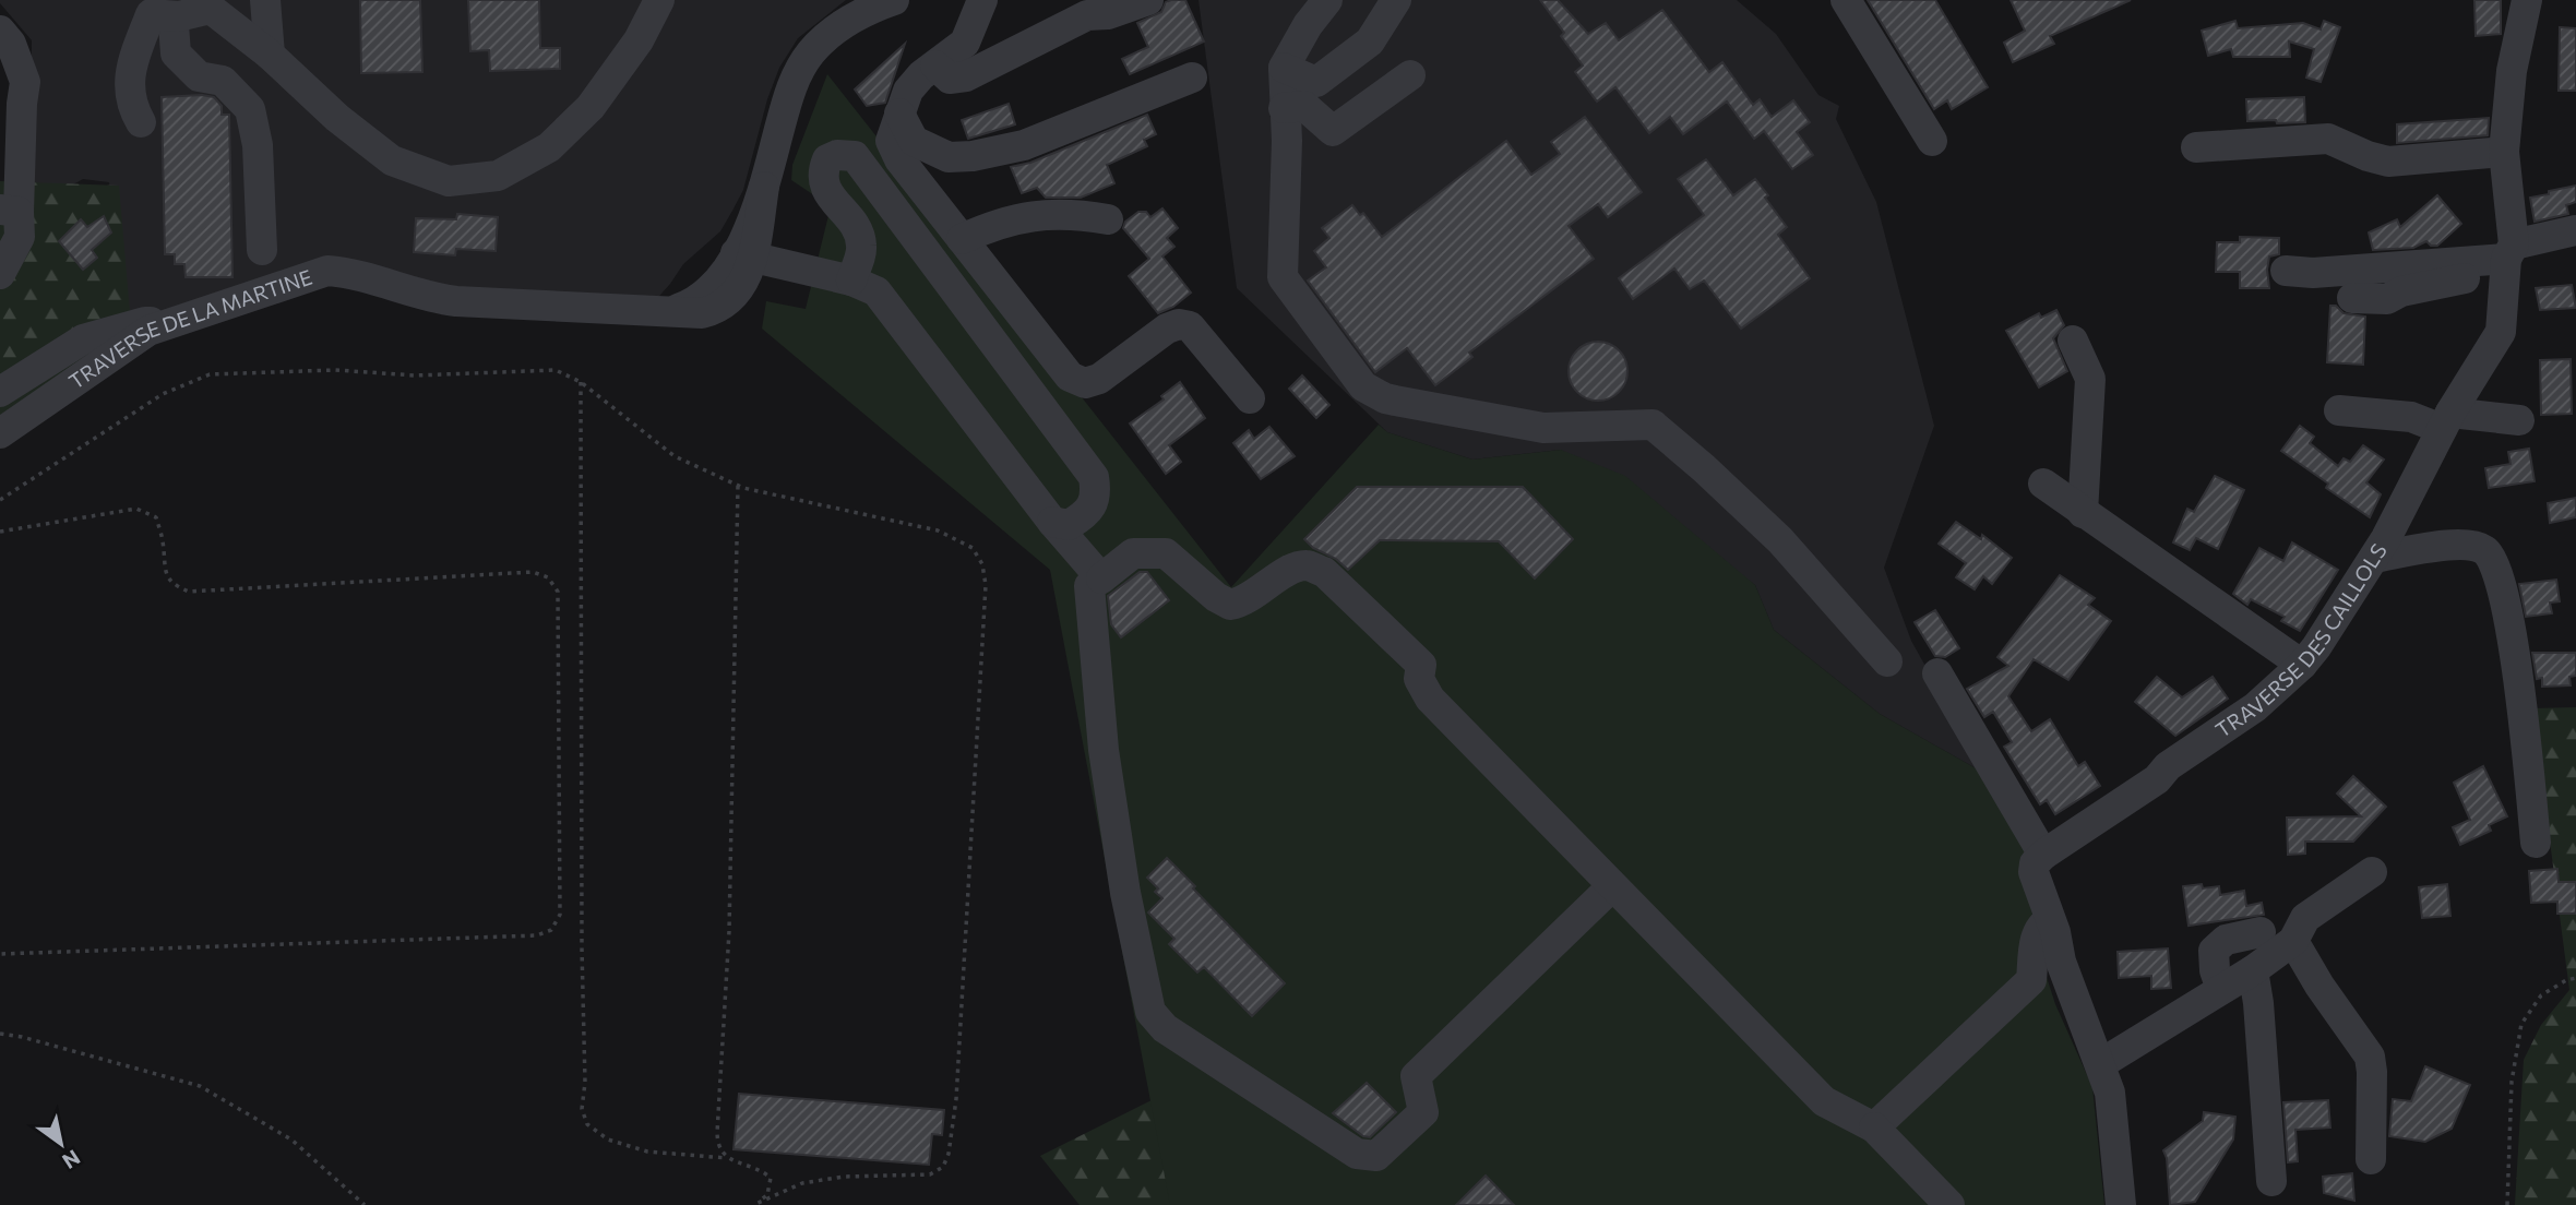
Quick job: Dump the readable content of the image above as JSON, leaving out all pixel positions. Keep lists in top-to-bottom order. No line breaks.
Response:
{"streets":{"street":["TRAVERSE DE LA MARTINE","TRAVERSE DES CAILLOLS"]},"north":"bottom right"}
